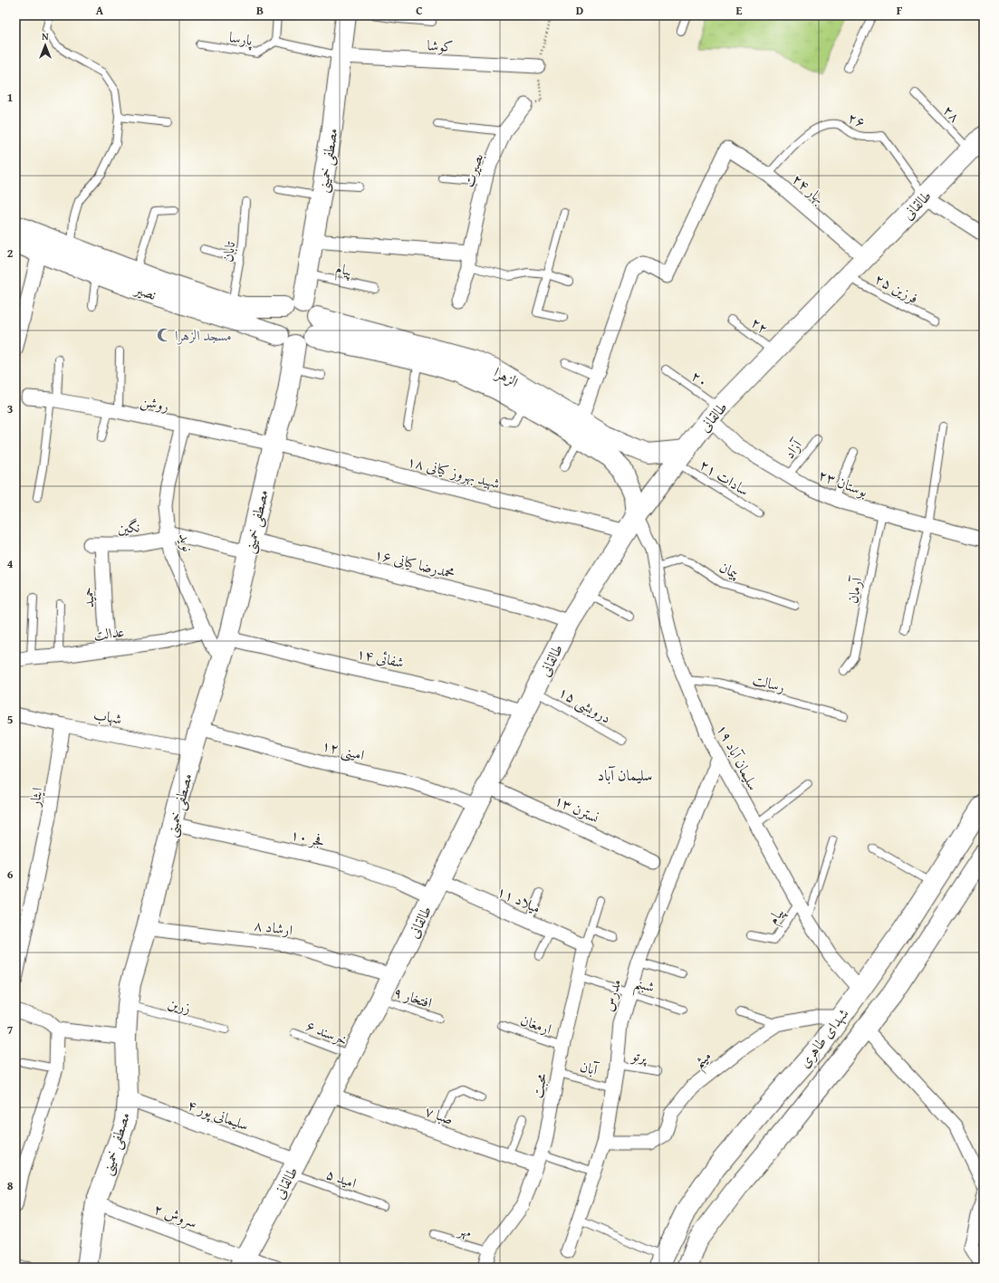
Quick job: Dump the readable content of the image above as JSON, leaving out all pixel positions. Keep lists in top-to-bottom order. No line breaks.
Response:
{"streets":{"street":["کوشا","مصطفی خمینی","بصیرت","بهار ۲۴","طالقانی","نصیر","الزهرا","روشن","شهید بهروز کیانی ۱۸","بوستان ۲۳","نگین","نوید","محمدرضا کیانی ۱۶","حمید","عدالت","شفائی ۱۴","شهاب","امینی ۱۲","سلیمان آباد ۱۹","ایثار","نسترن ۱۳","فجر ۱۰","میلاد ۱۱","ارشاد ۸","مدرس","شهدای طاهری","میثم","محبت","سلیمانی پور ۴","صبا ۷","سروش ۲"],"lane":["پارسا","۲۸","۲۶","تابان","پیام","فرزین ۲۵","۲۲","۲۰","آزاد","سادات ۲۱","پیمان","آرمان","رسالت","درویشی ۱۵","شبنم","افتخار ۹","زرین","ارمغان","خرسند ۶","پرتو","آبان","امید ۵","مهر"]},"crossings":[["کوشا","مصطفی خمینی"],["۲۸","طالقانی"],["۲۶","بهار ۲۴"],["۲۶","طالقانی"],["مصطفی خمینی","پیام"],["مصطفی خمینی","نصیر"],["مصطفی خمینی","الزهرا"],["مصطفی خمینی","روشن"],["مصطفی خمینی","شهید بهروز کیانی ۱۸"],["مصطفی خمینی","نوید"],["مصطفی خمینی","محمدرضا کیانی ۱۶"],["مصطفی خمینی","شفائی ۱۴"],["مصطفی خمینی","شهاب"],["مصطفی خمینی","امینی ۱۲"],["مصطفی خمینی","فجر ۱۰"],["مصطفی خمینی","ارشاد ۸"],["مصطفی خمینی","زرین"],["مصطفی خمینی","سلیمانی پور ۴"],["مصطفی خمینی","سروش ۲"],["بهار ۲۴","طالقانی"],["طالقانی","فرزین ۲۵"],["طالقانی","۲۲"],["طالقانی","الزهرا"],["طالقانی","۲۰"],["طالقانی","شهید بهروز کیانی ۱۸"],["طالقانی","سادات ۲۱"],["طالقانی","بوستان ۲۳"],["طالقانی","محمدرضا کیانی ۱۶"],["طالقانی","شفائی ۱۴"],["طالقانی","درویشی ۱۵"],["طالقانی","امینی ۱۲"],["طالقانی","سلیمان آباد ۱۹"],["طالقانی","نسترن ۱۳"],["طالقانی","فجر ۱۰"],["طالقانی","میلاد ۱۱"],["طالقانی","ارشاد ۸"],["طالقانی","افتخار ۹"],["طالقانی","خرسند ۶"],["طالقانی","سلیمانی پور ۴"],["طالقانی","صبا ۷"],["طالقانی","امید ۵"],["طالقانی","سروش ۲"],["تابان","نصیر"],["پیام","سلیمان آباد ۱۹"],["نصیر","الزهرا"],["الزهرا","شهید بهروز کیانی ۱۸"],["الزهرا","سادات ۲۱"],["الزهرا","سلیمان آباد ۱۹"],["۲۰","بوستان ۲۳"],["روشن","شهید بهروز کیانی ۱۸"],["روشن","نوید"],["آزاد","بوستان ۲۳"],["شهید بهروز کیانی ۱۸","سلیمان آباد ۱۹"],["بوستان ۲۳","آرمان"],["نگین","نوید"],["نگین","محمدرضا کیانی ۱۶"],["نگین","حمید"],["نوید","محمدرضا کیانی ۱۶"],["نوید","عدالت"],["پیمان","سلیمان آباد ۱۹"],["حمید","عدالت"],["رسالت","سلیمان آباد ۱۹"],["شهاب","ایثار"],["سلیمان آباد ۱۹","مدرس"],["سلیمان آباد ۱۹","شهدای طاهری"],["فجر ۱۰","میلاد ۱۱"],["میلاد ۱۱","محبت"],["شبنم","مدرس"],["شبنم","محبت"],["مدرس","پرتو"],["مدرس","میثم"],["مدرس","آبان"],["ارمغان","محبت"],["شهدای طاهری","میثم"],["آبان","محبت"],["محبت","صبا ۷"],["محبت","مهر"],["سلیمانی پور ۴","امید ۵"]],"districts":["سلیمان آباد"],"places":{"mosque":["مسجد الزهرا"]},"north":"top","grid":{"columns":["A","B","C","D","E","F"],"rows":["1","2","3","4","5","6","7","8"]}}
